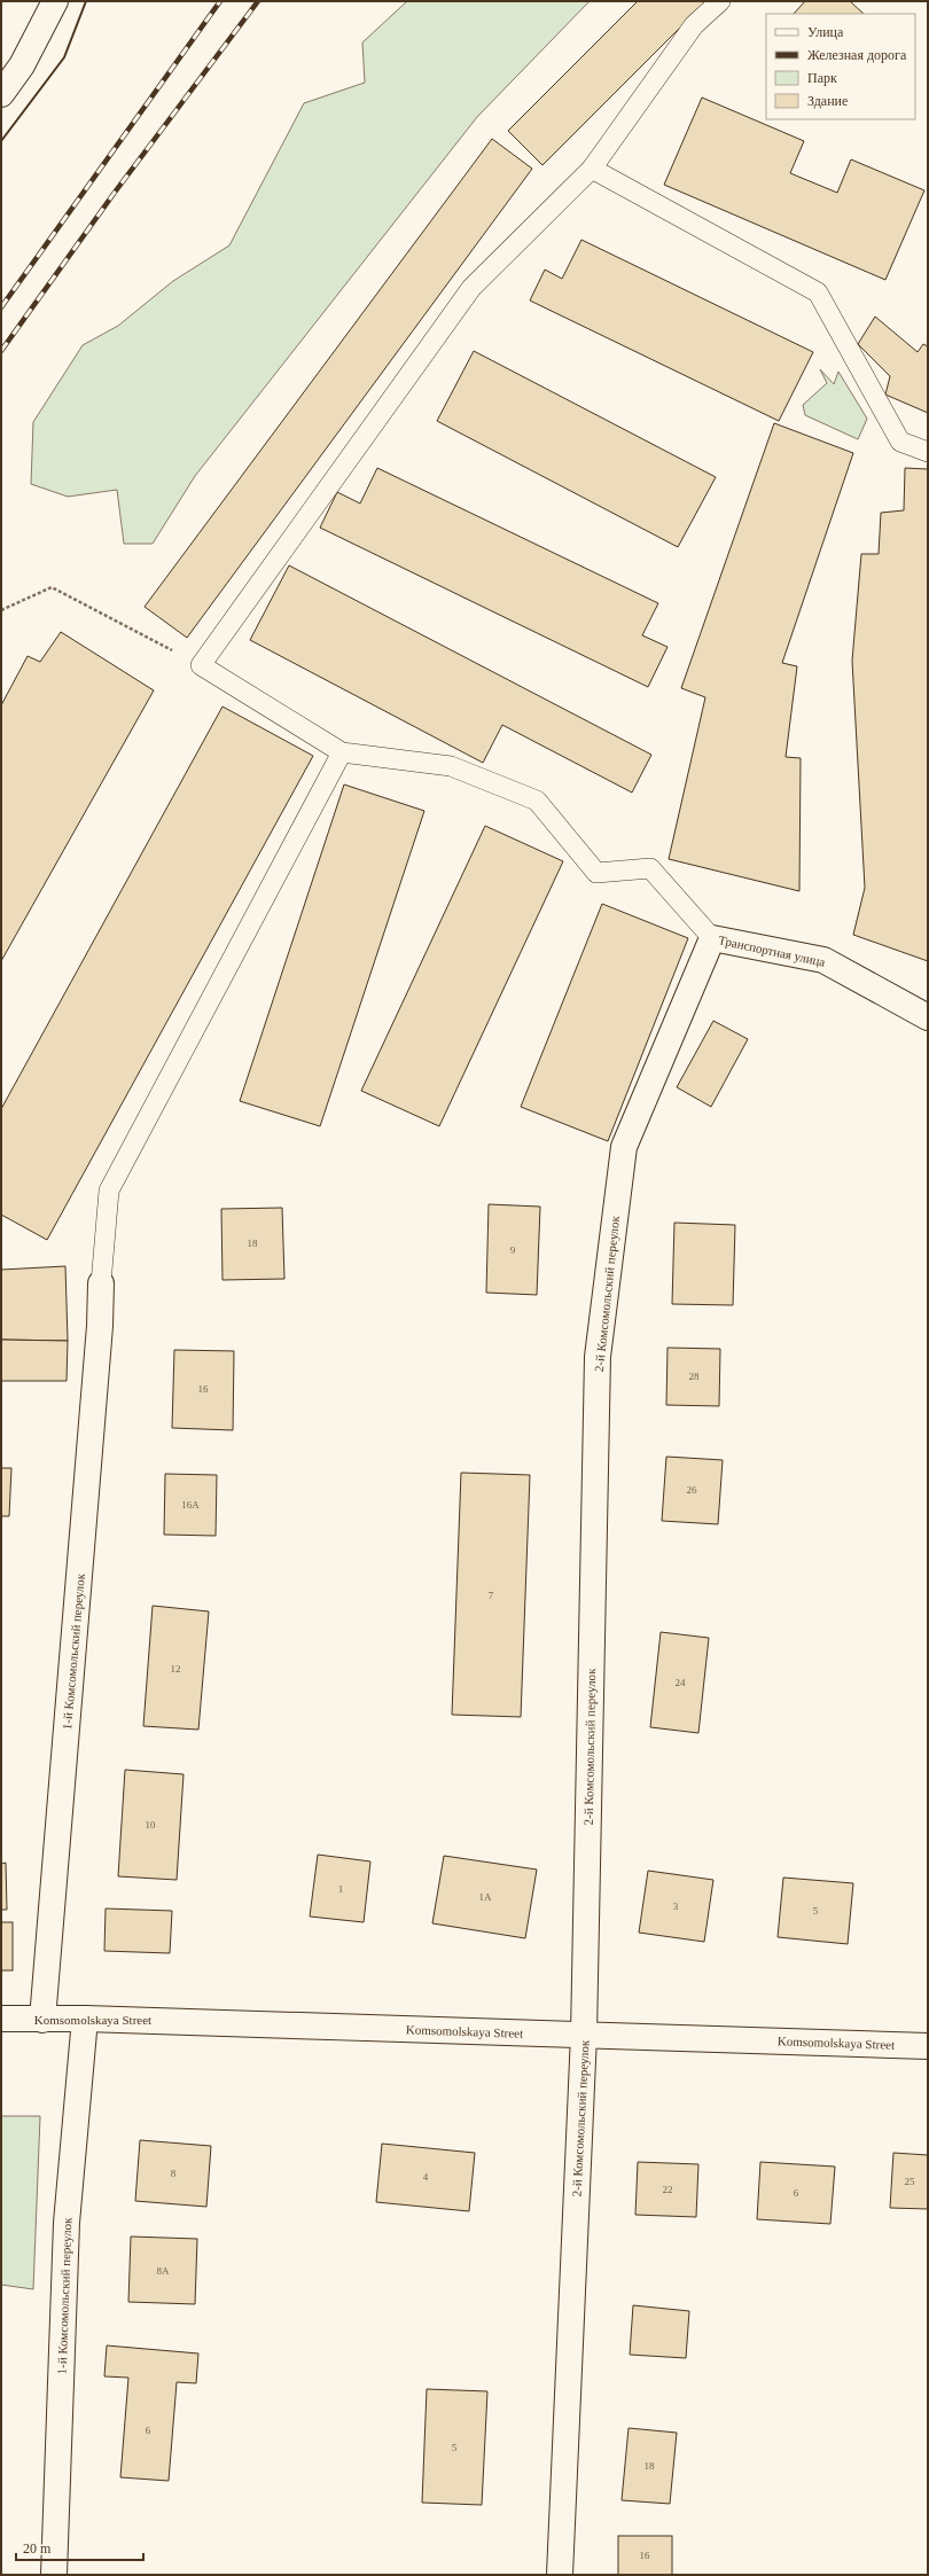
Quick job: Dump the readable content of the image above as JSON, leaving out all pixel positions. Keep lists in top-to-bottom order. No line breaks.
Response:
{"streets":{"street":["Транспортная улица","2-й Комсомольский переулок","1-й Комсомольский переулок","Komsomolskaya Street"]},"crossings":[["Транспортная улица","2-й Комсомольский переулок"],["2-й Комсомольский переулок","Komsomolskaya Street"],["1-й Комсомольский переулок","Komsomolskaya Street"]],"house_numbers":["18","9","28","16","26","16А","7","12","24","10","1","1А","3","5","8","4","25","22","6","8А","6","5","18","16"],"legend":["Улица","Железная дорога","Парк","Здание"],"scale_bar":"20 m"}
